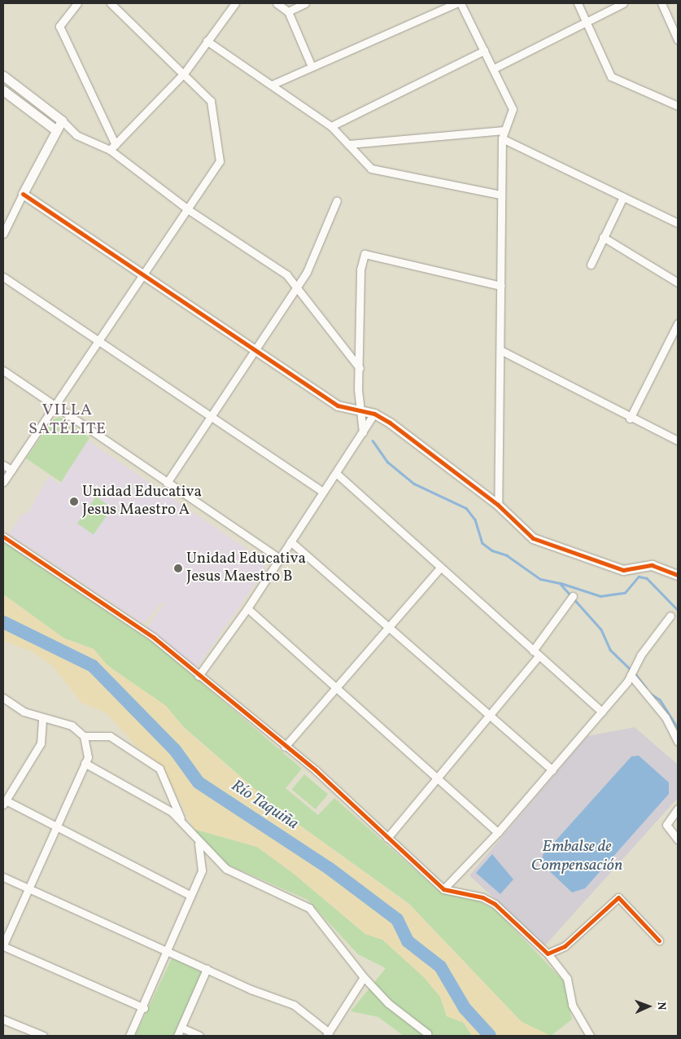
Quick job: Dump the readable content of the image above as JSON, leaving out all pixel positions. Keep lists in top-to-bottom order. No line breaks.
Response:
{"districts":["VILLA SATÉLITE"],"water":["Río Taquiña","Embalse de Compensación"],"places":["Unidad Educativa Jesus Maestro A","Unidad Educativa Jesus Maestro B"],"north":"right"}
